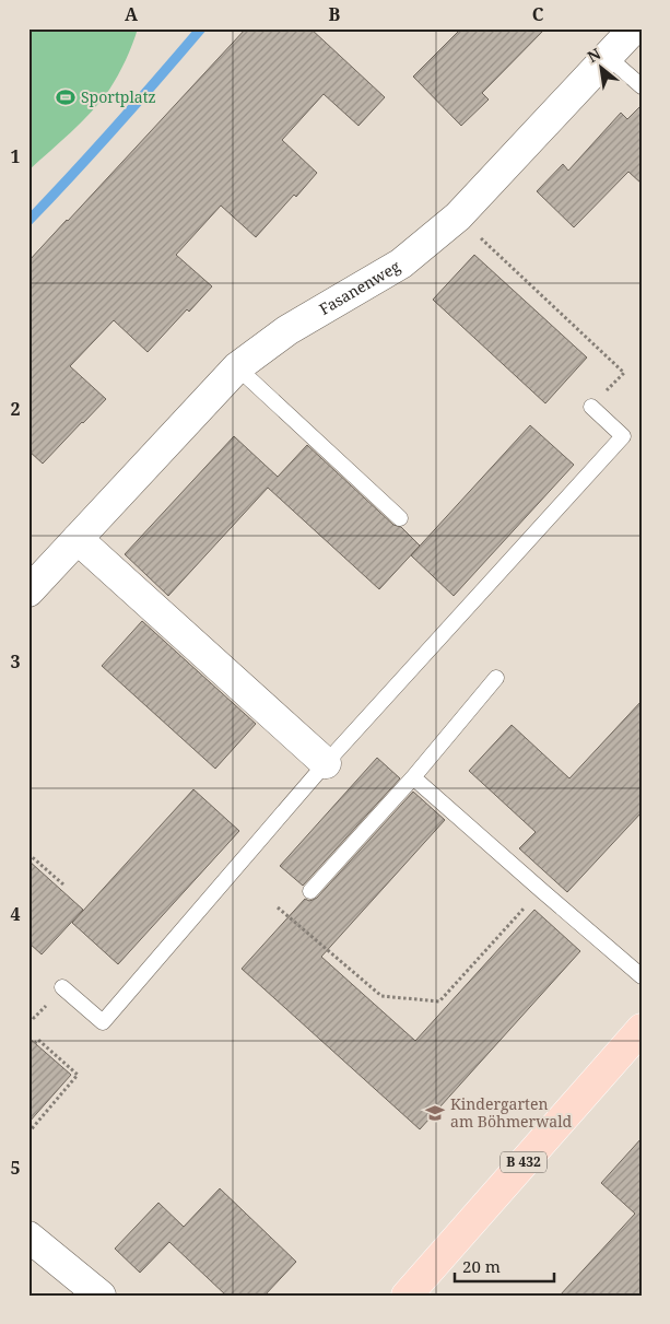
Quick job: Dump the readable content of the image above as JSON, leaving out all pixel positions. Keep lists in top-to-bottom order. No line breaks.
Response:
{"streets":{"main road":["B 432"],"street":["Fasanenweg"]},"places":{"sports":["Sportplatz"],"school or university":["Kindergarten am Böhmerwald"]},"scale_bar":"20 m","north":"top left","grid":{"columns":["A","B","C"],"rows":["1","2","3","4","5"]}}
